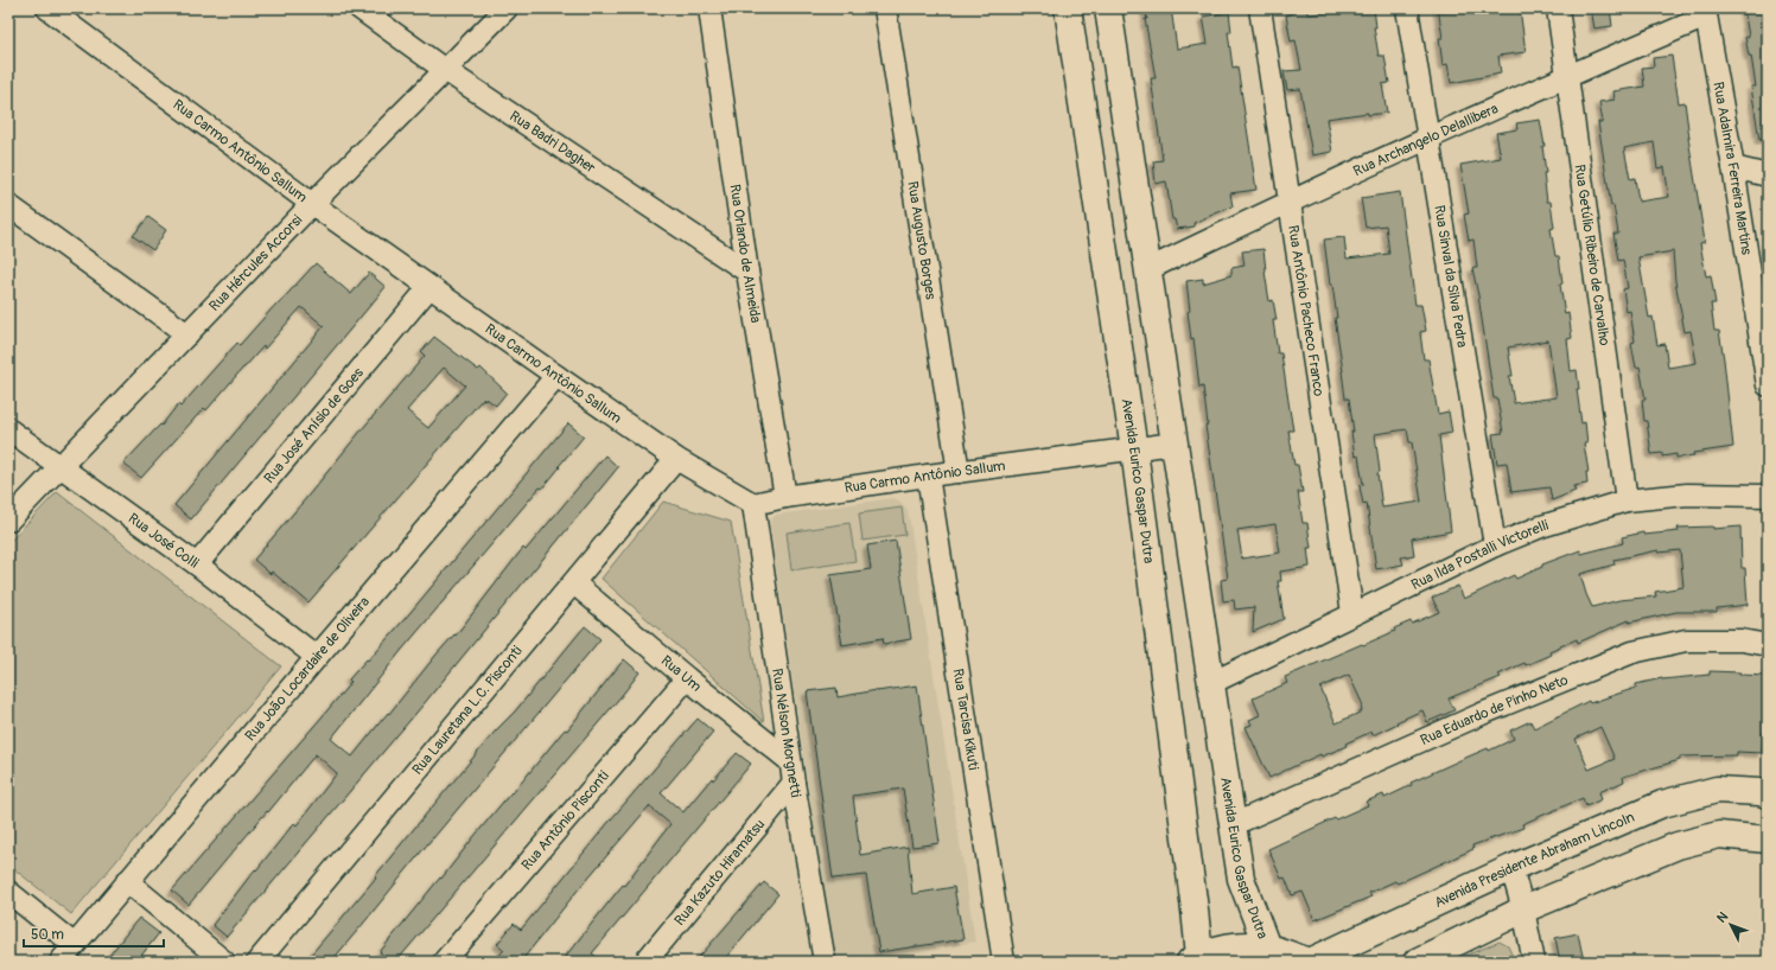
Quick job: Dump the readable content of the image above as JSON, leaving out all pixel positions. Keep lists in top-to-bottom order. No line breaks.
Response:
{"streets":{"street":["Rua Archangelo Delallibera","Rua Badri Dagher","Rua Carmo Antônio Sallum","Rua Adalmira Ferreira Martins","Rua Augusto Borges","Rua Orlando de Almeida","Rua Getúlio Ribeiro de Carvalho","Rua Hércules Accorsi","Rua Sinval da Silva Pedra","Rua Antônio Pacheco Franco","Rua José Anísio de Goes","Avenida Eurico Gaspar Dutra","Rua José Colli","Rua Ilda Postalli Victorelli","Rua João Locardaire de Oliveira","Rua Um","Rua Eduardo de Pinho Neto","Rua Lauretana L.C. Pisconti","Rua Tarcisa Kikuti","Rua Nélson Morgnetti","Rua Antônio Pisconti","Avenida Presidente Abraham Lincoln","Rua Kazuto Hiramatsu"]},"crossings":[["Rua Archangelo Delallibera","Rua Adalmira Ferreira Martins"],["Rua Archangelo Delallibera","Rua Getúlio Ribeiro de Carvalho"],["Rua Archangelo Delallibera","Rua Sinval da Silva Pedra"],["Rua Archangelo Delallibera","Rua Antônio Pacheco Franco"],["Rua Archangelo Delallibera","Avenida Eurico Gaspar Dutra"],["Rua Badri Dagher","Rua Orlando de Almeida"],["Rua Badri Dagher","Rua Hércules Accorsi"],["Rua Carmo Antônio Sallum","Rua Augusto Borges"],["Rua Carmo Antônio Sallum","Rua Orlando de Almeida"],["Rua Carmo Antônio Sallum","Rua Hércules Accorsi"],["Rua Carmo Antônio Sallum","Rua José Anísio de Goes"],["Rua Carmo Antônio Sallum","Avenida Eurico Gaspar Dutra"],["Rua Carmo Antônio Sallum","Rua João Locardaire de Oliveira"],["Rua Carmo Antônio Sallum","Rua Lauretana L.C. Pisconti"],["Rua Carmo Antônio Sallum","Rua Tarcisa Kikuti"],["Rua Carmo Antônio Sallum","Rua Nélson Morgnetti"],["Rua Getúlio Ribeiro de Carvalho","Rua Ilda Postalli Victorelli"],["Rua Hércules Accorsi","Rua José Colli"],["Rua Sinval da Silva Pedra","Rua Ilda Postalli Victorelli"],["Rua Antônio Pacheco Franco","Rua Ilda Postalli Victorelli"],["Rua José Anísio de Goes","Rua José Colli"],["Avenida Eurico Gaspar Dutra","Rua Ilda Postalli Victorelli"],["Avenida Eurico Gaspar Dutra","Rua Eduardo de Pinho Neto"],["Rua José Colli","Rua João Locardaire de Oliveira"],["Rua Um","Rua Lauretana L.C. Pisconti"],["Rua Um","Rua Nélson Morgnetti"],["Rua Um","Rua Antônio Pisconti"],["Rua Nélson Morgnetti","Rua Kazuto Hiramatsu"]],"scale_bar":"50 m","north":"top left"}
